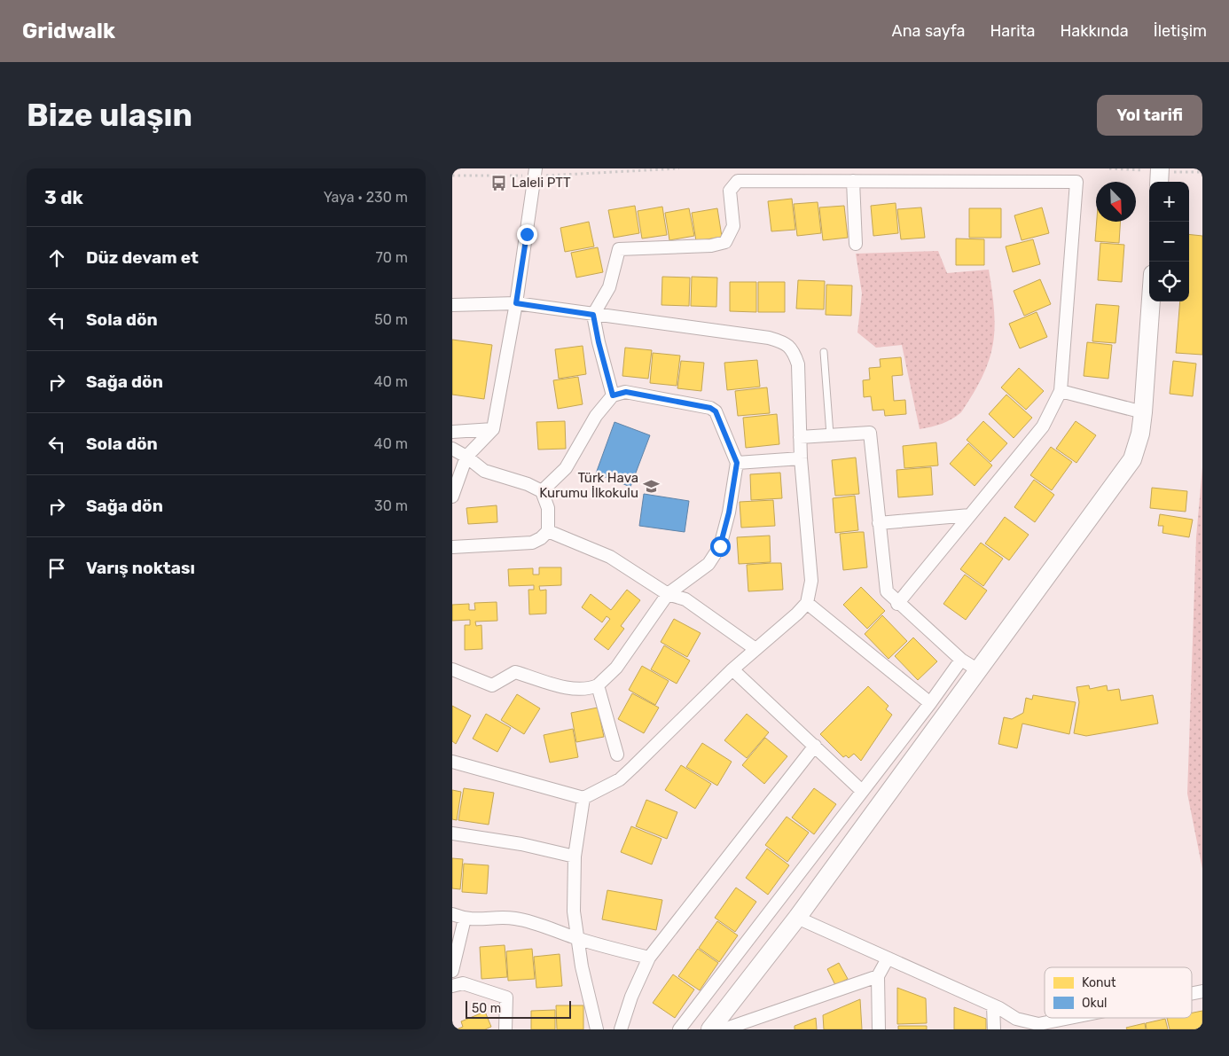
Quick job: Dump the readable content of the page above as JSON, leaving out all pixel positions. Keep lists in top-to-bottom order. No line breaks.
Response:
{"places":{"bus stop":["Laleli PTT"],"school or university":["Türk Hava Kurumu İlkokulu"]},"legend":["Konut","Okul"],"scale_bar":"50 m","north":"bottom right","page":{"header":"Gridwalk","nav":["Ana sayfa","Harita","Hakkında","İletişim"],"buttons":"Yol tarifi","title":"Bize ulaşın","heading":["3 dk","Yaya · 230 m"],"map_buttons":["+","−"],"list":[["Düz devam et","70 m"],["Sola dön","50 m"],["Sağa dön","40 m"],["Sola dön","40 m"],["Sağa dön","30 m"],"Varış noktası"],"scale":"50 m"}}
